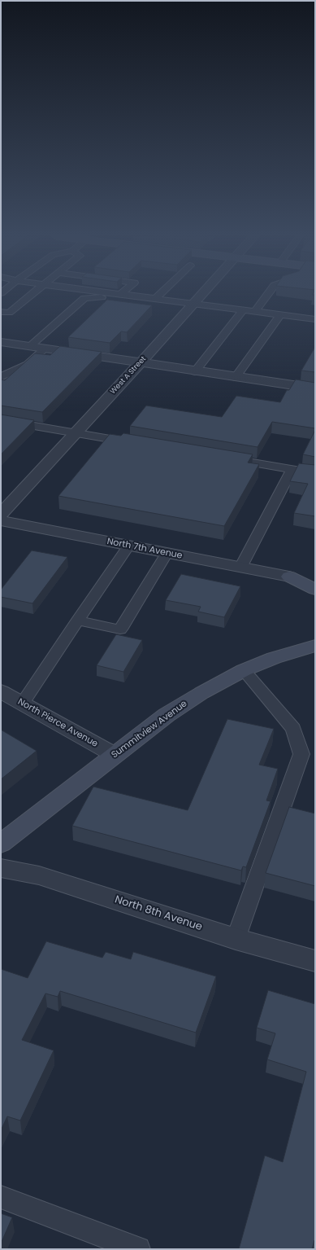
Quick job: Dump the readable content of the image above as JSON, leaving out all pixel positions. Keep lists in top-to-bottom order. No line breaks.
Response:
{"streets":{"main road":["Summitview Avenue"],"street":["West A Street","North 7th Avenue","North Pierce Avenue","North 8th Avenue"]},"crossings":[["North Pierce Avenue","Summitview Avenue"]]}
